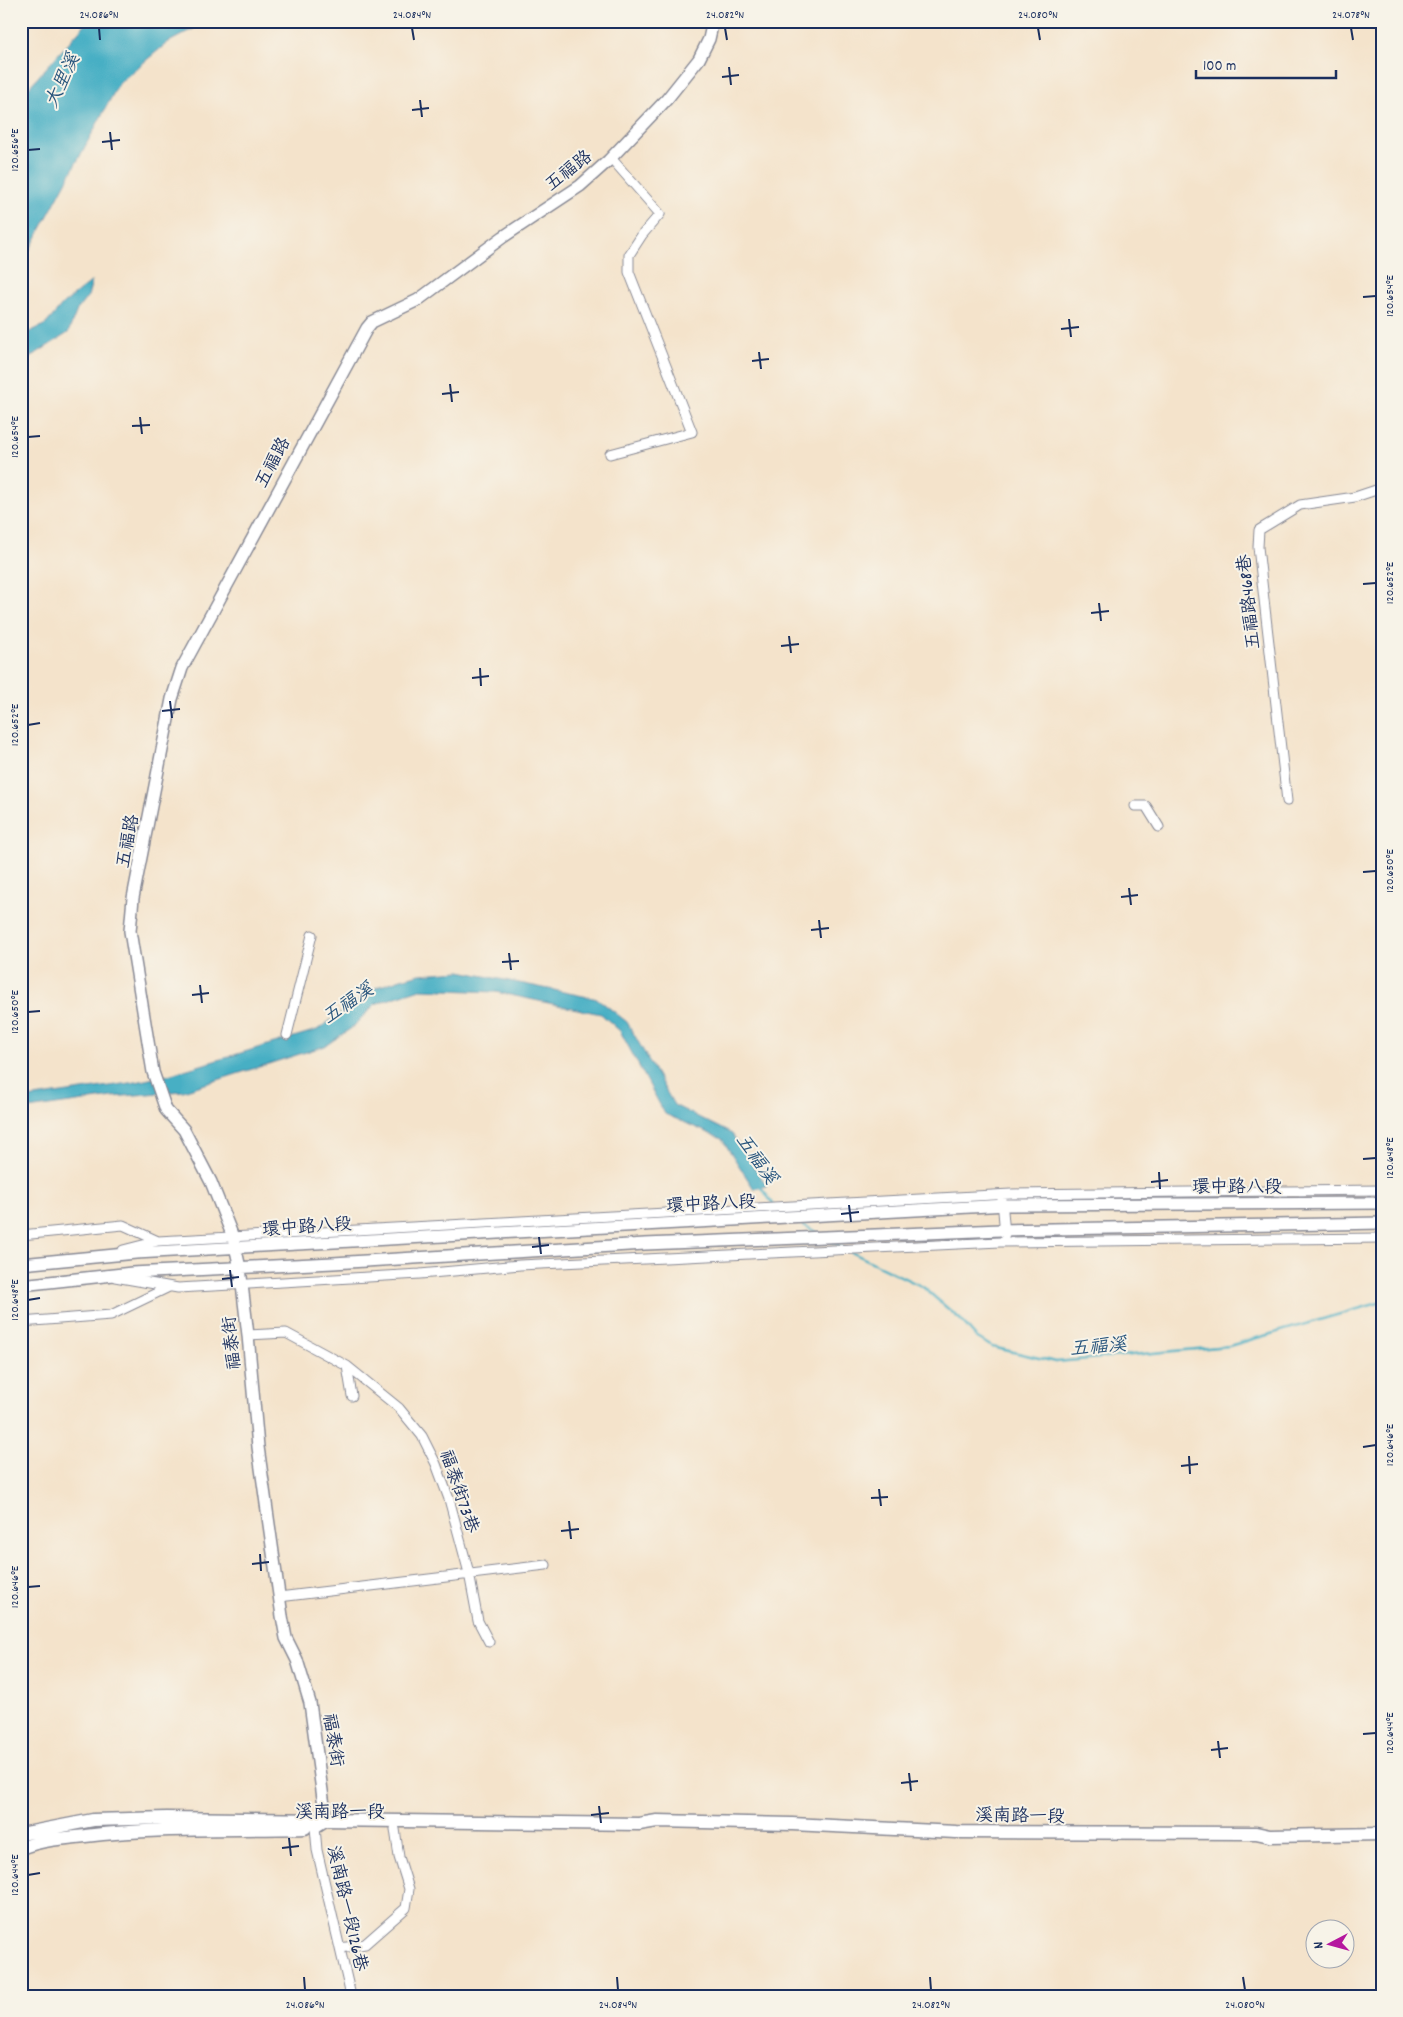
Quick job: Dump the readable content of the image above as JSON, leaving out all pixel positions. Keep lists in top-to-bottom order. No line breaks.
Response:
{"streets":{"main road":["溪南路一段"],"street":["五福路","五福路468巷","環中路八段","福泰街","福泰街73巷","溪南路一段126巷"]},"crossings":[["五福路","福泰街"],["環中路八段","福泰街"],["福泰街","福泰街73巷"],["福泰街","溪南路一段"],["溪南路一段","溪南路一段126巷"]],"water":["大里溪","五福溪"],"scale_bar":"100 m","north":"left","coordinates":["24.086°N","24.084°N","24.082°N","24.080°N","24.078°N","120.656°E","120.654°E","120.652°E","120.650°E","120.648°E","120.646°E","120.644°E"]}
